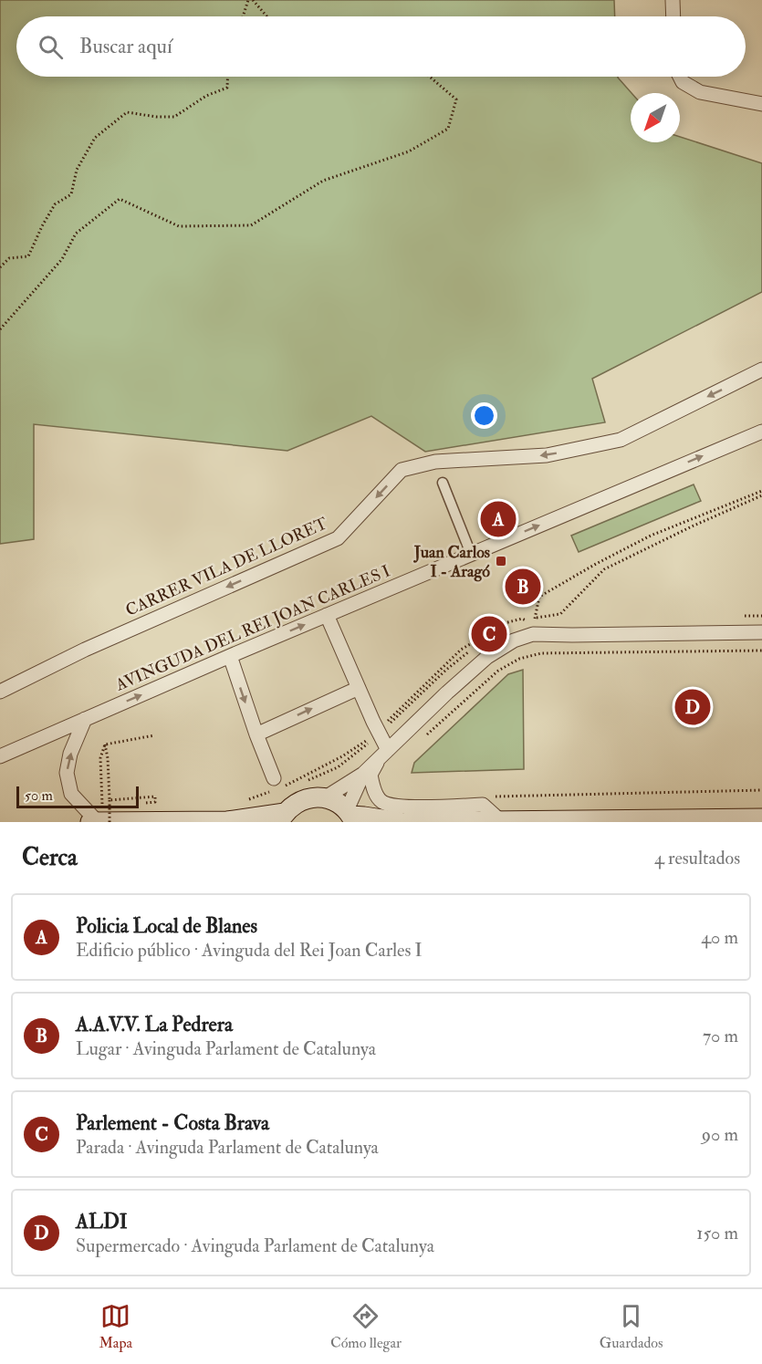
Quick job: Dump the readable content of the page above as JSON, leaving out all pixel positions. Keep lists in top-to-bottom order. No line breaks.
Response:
{"streets":{"street":["CARRER VILA DE LLORET","AVINGUDA DEL REI JOAN CARLES I"]},"one_way":["CARRER VILA DE LLORET"],"places":{"transit":["Juan Carlos I - Aragó"]},"scale_bar":"50 m","north":"bottom left","page":{"search":"Buscar aquí","pins":["A","B","C","D"],"scale":"50 m","heading":["Cerca","4 resultados"],"list":[{"mark":"A","name":"Policia Local de Blanes","note":"Edificio público · Avinguda del Rei Joan Carles I","value":"40 m"},{"mark":"B","name":"A.A.V.V. La Pedrera","note":"Lugar · Avinguda Parlament de Catalunya","value":"70 m"},{"mark":"C","name":"Parlement - Costa Brava","note":"Parada · Avinguda Parlament de Catalunya","value":"90 m"},{"mark":"D","name":"ALDI","note":"Supermercado · Avinguda Parlament de Catalunya","value":"150 m"}],"nav":["Mapa","Cómo llegar","Guardados"]}}
